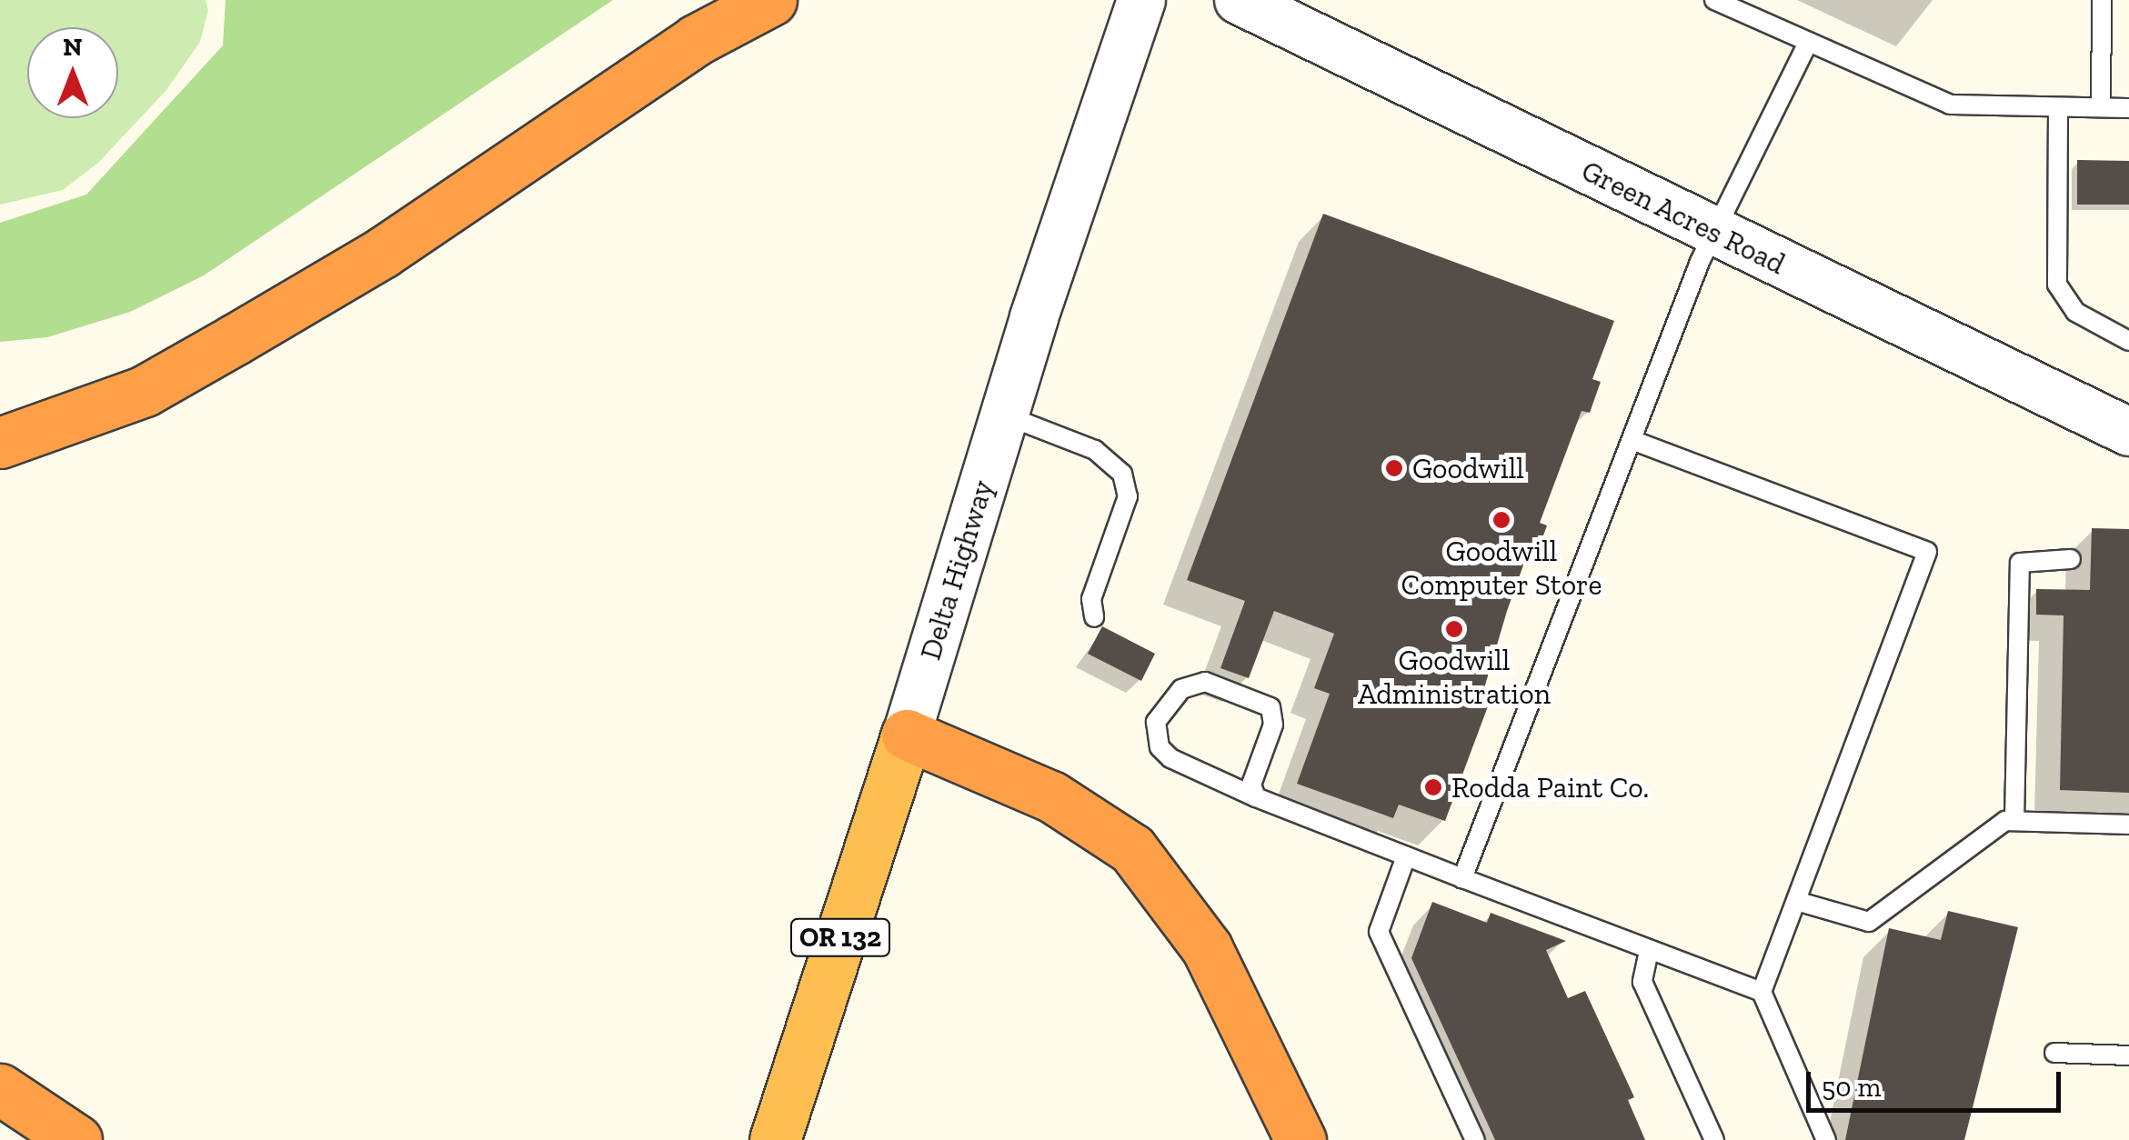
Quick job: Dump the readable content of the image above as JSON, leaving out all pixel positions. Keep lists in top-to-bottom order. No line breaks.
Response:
{"streets":{"highway":["Delta Highway","OR 132"],"street":["Green Acres Road"]},"places":["Goodwill","Goodwill Computer Store","Goodwill Administration","Rodda Paint Co."],"scale_bar":"50 m","north":"top"}
